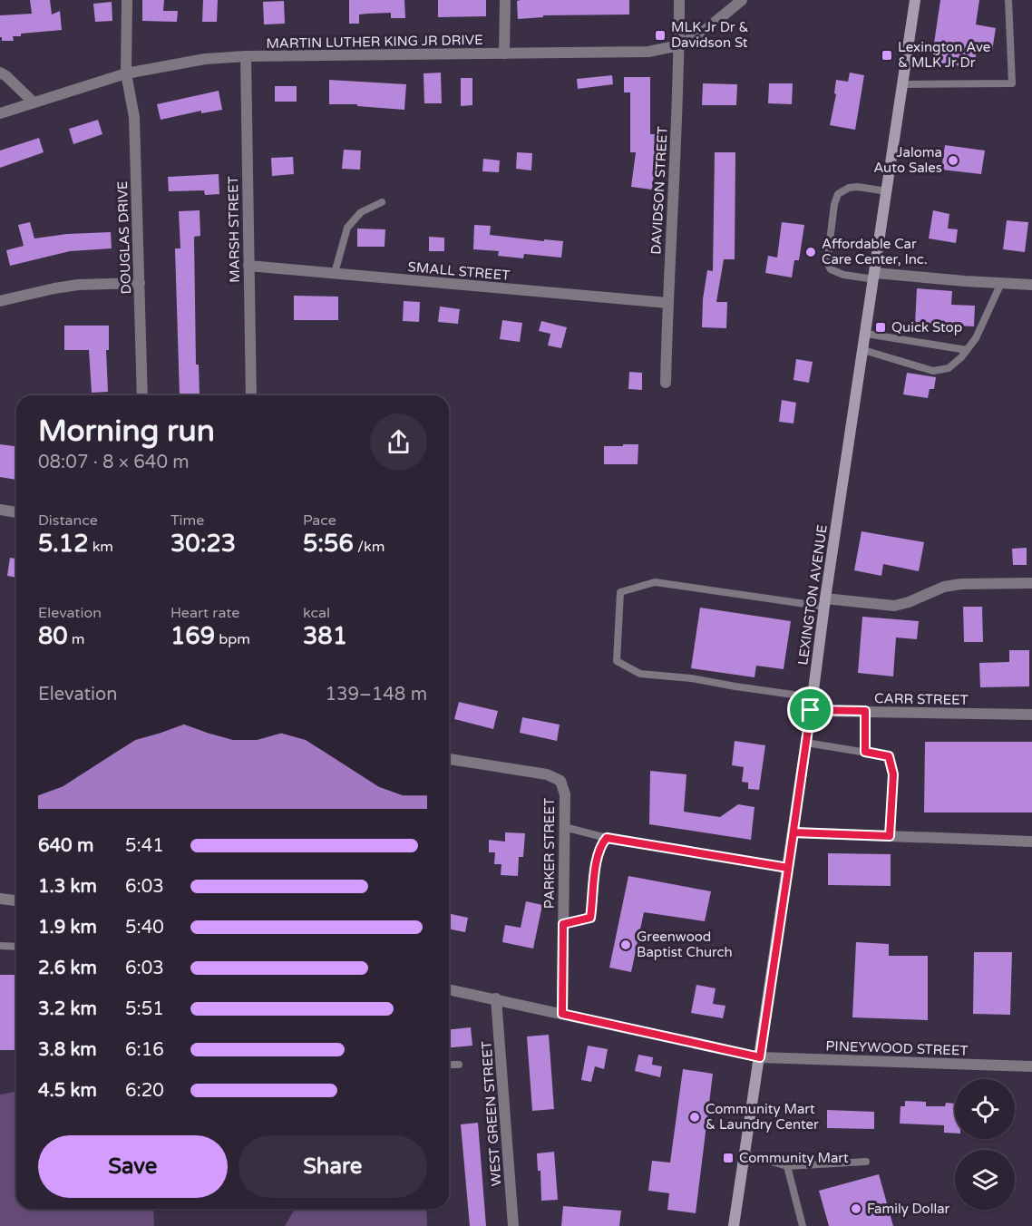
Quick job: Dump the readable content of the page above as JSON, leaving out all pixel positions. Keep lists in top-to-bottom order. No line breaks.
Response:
{"streets":{"main road":["LEXINGTON AVENUE"],"street":["MARTIN LUTHER KING JR DRIVE","DAVIDSON STREET","MARSH STREET","DOUGLAS DRIVE","SMALL STREET","CARR STREET","PARKER STREET","PINEYWOOD STREET","WEST GREEN STREET"]},"crossings":[["MARTIN LUTHER KING JR DRIVE","DAVIDSON STREET"],["MARTIN LUTHER KING JR DRIVE","MARSH STREET"],["MARTIN LUTHER KING JR DRIVE","DOUGLAS DRIVE"],["DAVIDSON STREET","SMALL STREET"],["MARSH STREET","SMALL STREET"],["LEXINGTON AVENUE","CARR STREET"],["LEXINGTON AVENUE","PINEYWOOD STREET"],["PARKER STREET","PINEYWOOD STREET"],["PINEYWOOD STREET","WEST GREEN STREET"]],"places":{"transit":["MLK Jr Dr & Davidson St","Lexington Ave & MLK Jr Dr","Quick Stop","Community Mart"],"other":["Jaloma Auto Sales","Affordable Car Care Center, Inc.","Greenwood Baptist Church","Community Mart & Laundry Center","Family Dollar"]},"page":{"heading":["Morning run","08:07 · 8 × 640 m"],"stats":[["Distance","5.12 km"],["Time","30:23"],["Pace","5:56 /km"],["Elevation","80 m"],["Heart rate","169 bpm"],["kcal","381"]],"chart":["Elevation","139–148 m"],"list":[{"name":"640 m","note":"5:41"},{"name":"1.3 km","note":"6:03"},{"name":"1.9 km","note":"5:40"},{"name":"2.6 km","note":"6:03"},{"name":"3.2 km","note":"5:51"},{"name":"3.8 km","note":"6:16"},{"name":"4.5 km","note":"6:20"}],"buttons":["Save","Share"]}}
